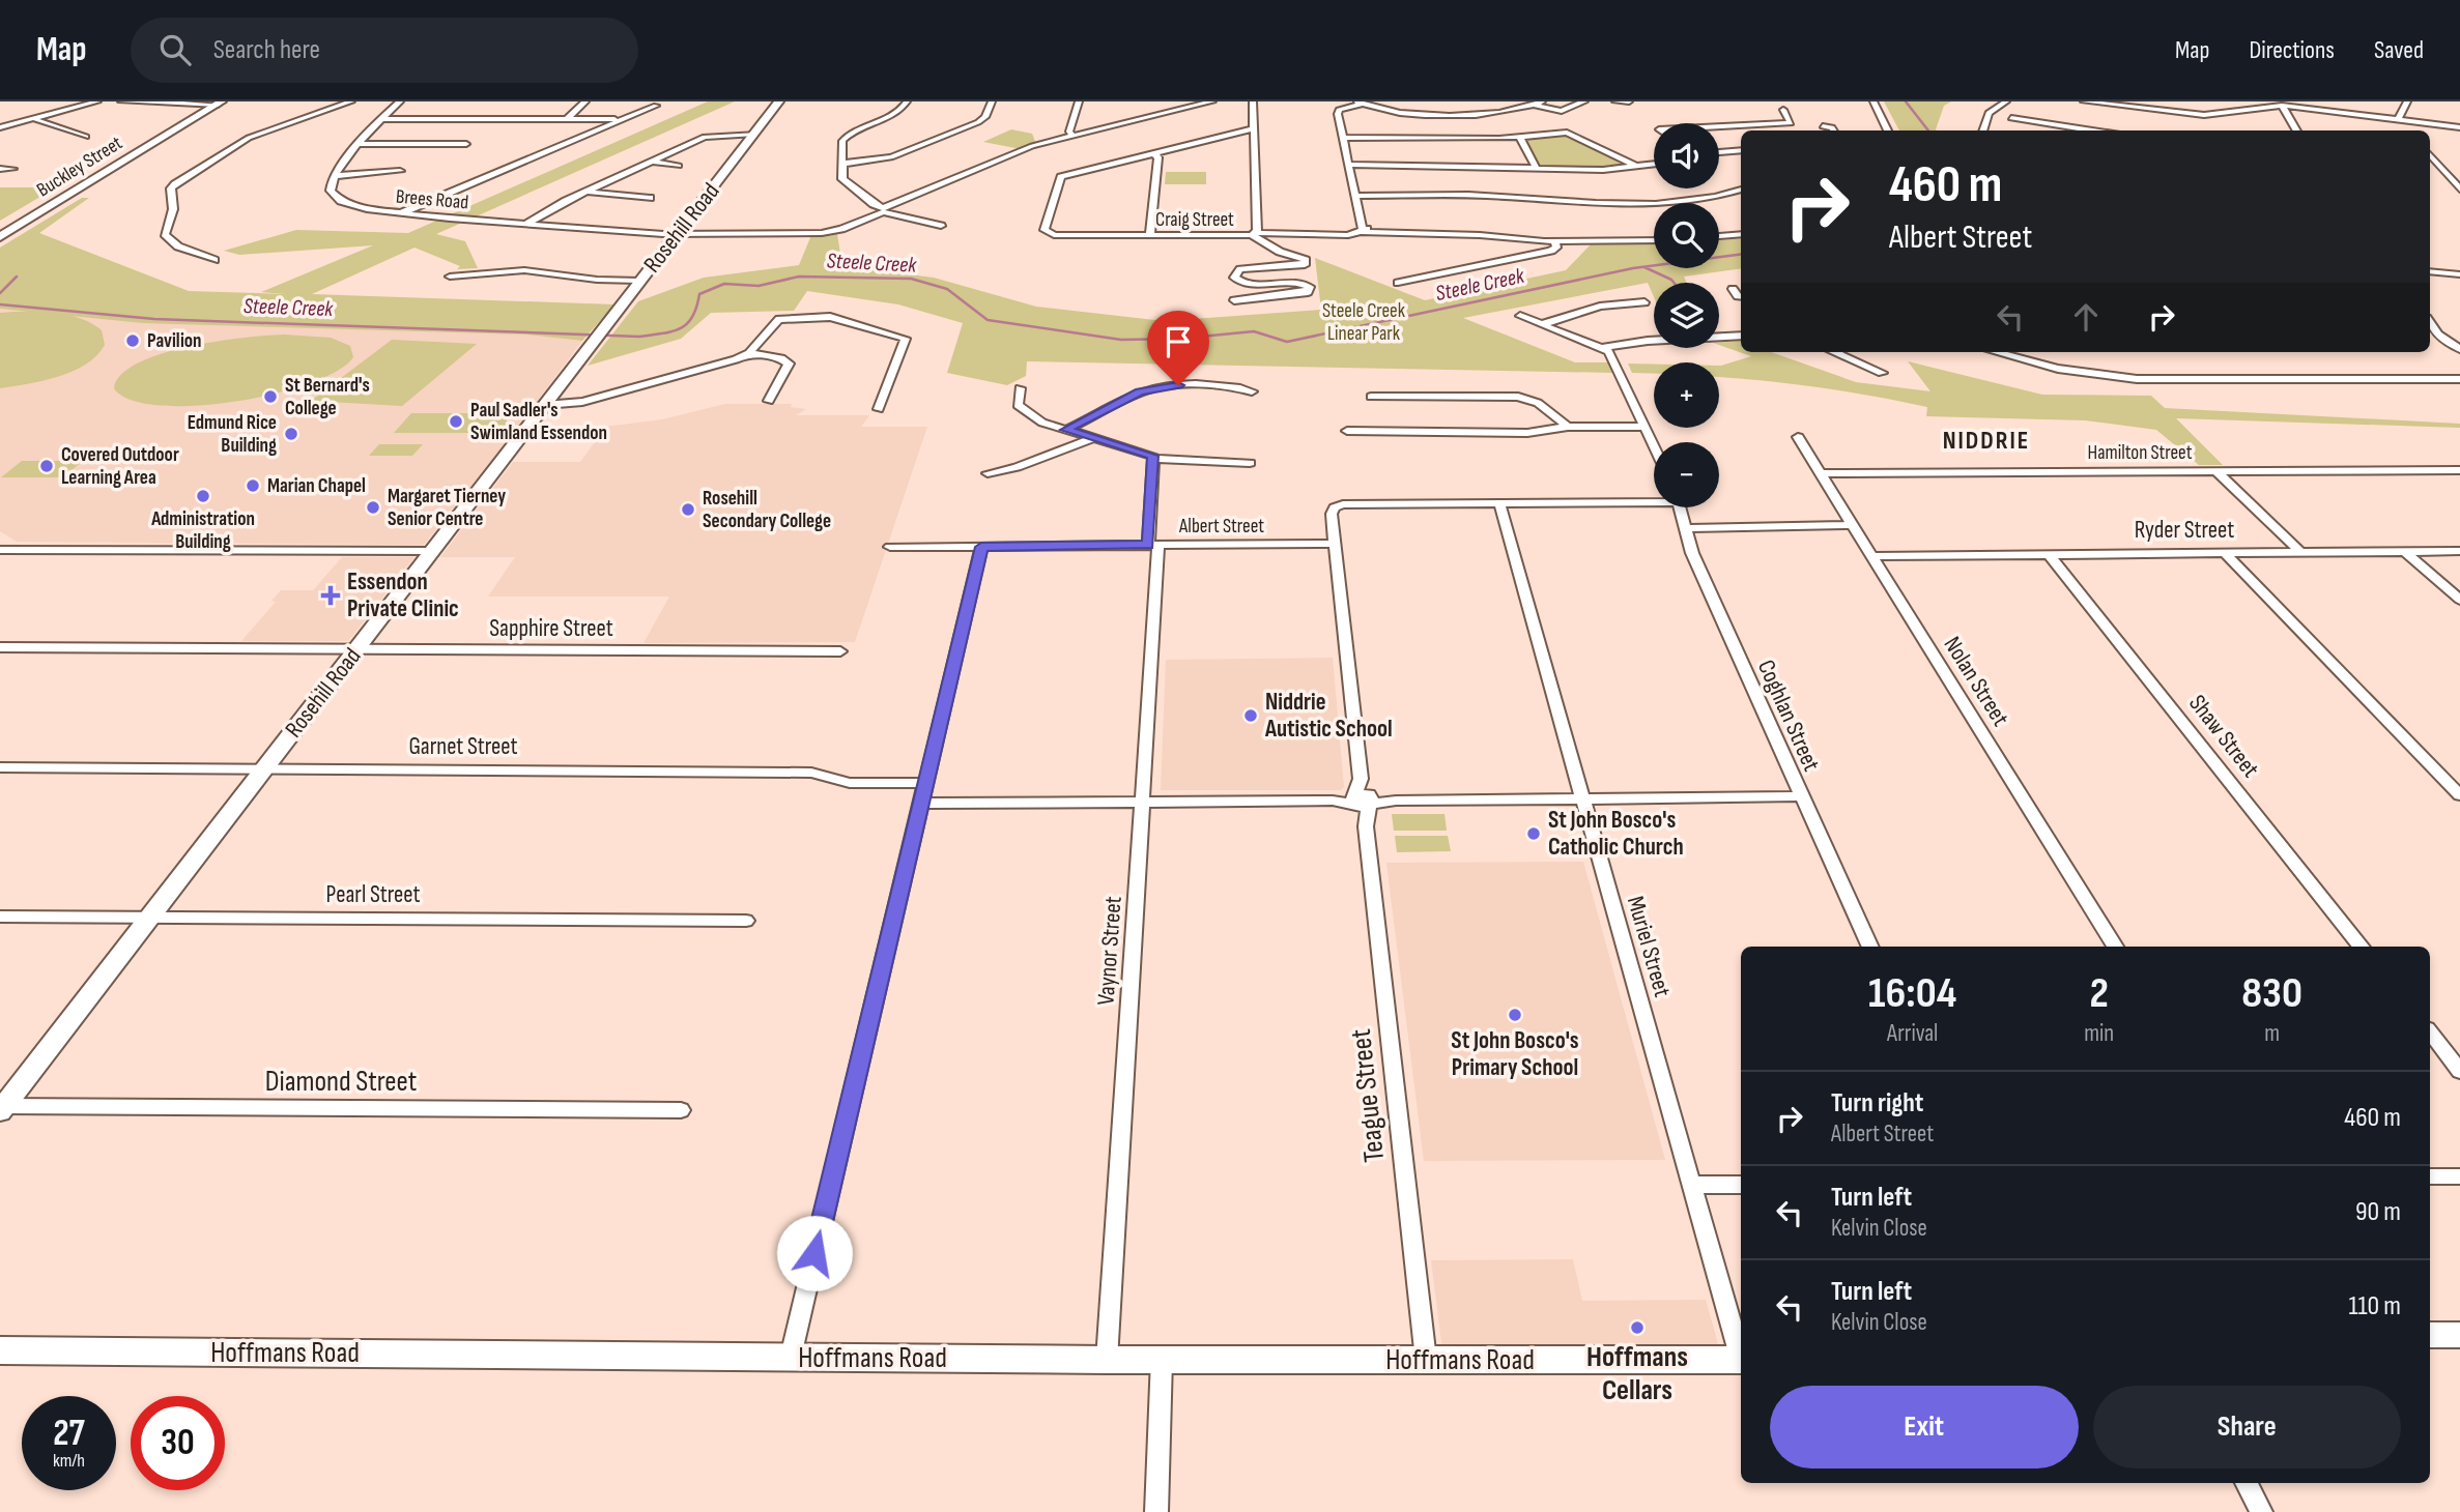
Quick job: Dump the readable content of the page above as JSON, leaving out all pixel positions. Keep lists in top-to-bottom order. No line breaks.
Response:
{"streets":{"street":["Buckley Street","Brees Road","Craig Street","Rosehill Road","Hamilton Street","Albert Street","Ryder Street","Sapphire Street","Nolan Street","Coghlan Street","Shaw Street","Garnet Street","Pearl Street","Muriel Street","Vaynor Street","Diamond Street","Teague Street","Hoffmans Road"]},"crossings":[["Brees Road","Rosehill Road"],["Rosehill Road","Sapphire Street"],["Rosehill Road","Garnet Street"],["Rosehill Road","Pearl Street"],["Rosehill Road","Diamond Street"],["Hamilton Street","Nolan Street"],["Albert Street","Vaynor Street"],["Albert Street","Teague Street"],["Ryder Street","Nolan Street"],["Ryder Street","Shaw Street"],["Muriel Street","Teague Street"],["Vaynor Street","Hoffmans Road"],["Teague Street","Hoffmans Road"]],"districts":["NIDDRIE"],"water":["Steele Creek"],"parks":["Steele Creek Linear Park"],"places":{"other":["Pavilion","St Bernard's College","Paul Sadler's Swimland Essendon","Edmund Rice Building","Covered Outdoor Learning Area","Marian Chapel","Administration Building","Margaret Tierney Senior Centre","Rosehill Secondary College","Niddrie Autistic School","St John Bosco's Catholic Church","St John Bosco's Primary School","Hoffmans Cellars"],"health":["Essendon Private Clinic"]},"page":{"header":"Map","search":"Search here","nav":["Map","Directions","Saved"],"map_buttons":["+","−"],"turn":["460 m","Albert Street"],"eta":["16:04","Arrival","2","min","830","m"],"list":[{"name":"Turn right","note":"Albert Street","value":"460 m"},{"name":"Turn left","note":"Kelvin Close","value":"90 m"},{"name":"Turn left","note":"Kelvin Close","value":"110 m"}],"buttons":["Exit","Share"],"speed":"27 km/h","limit":"30"}}
